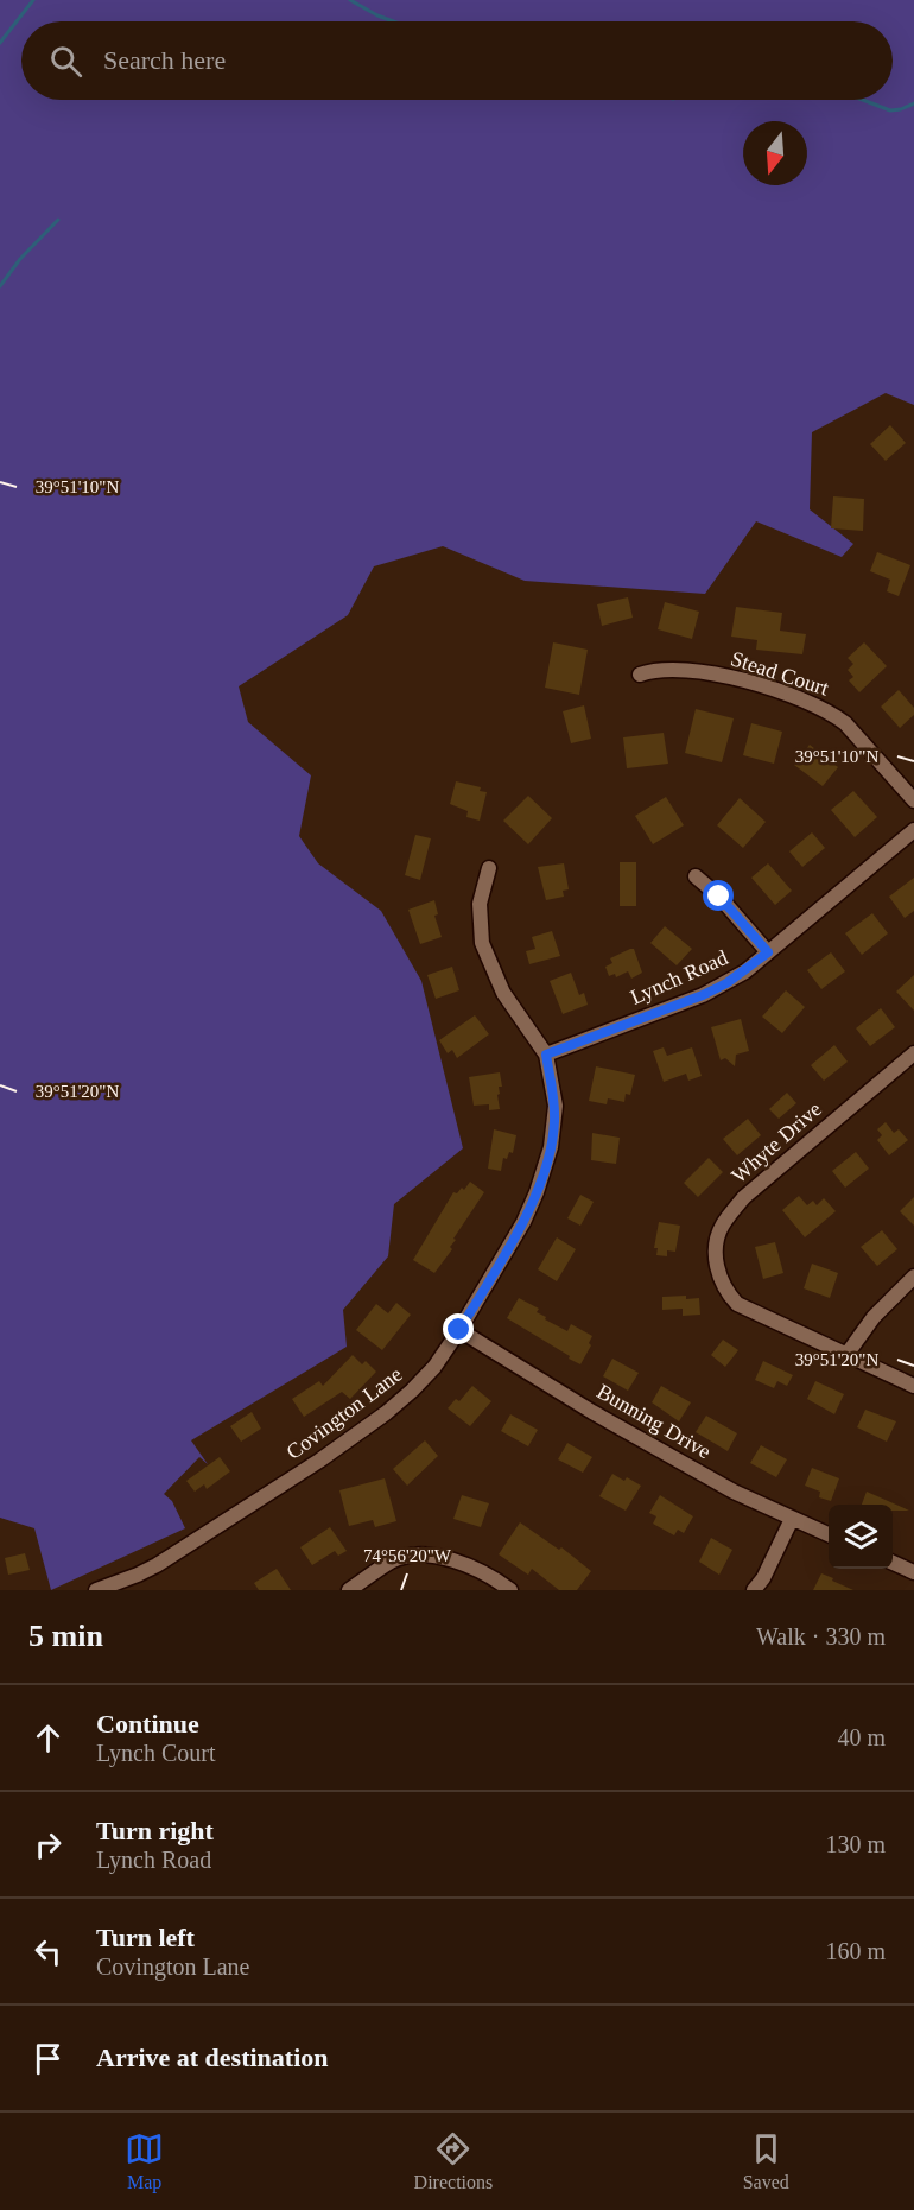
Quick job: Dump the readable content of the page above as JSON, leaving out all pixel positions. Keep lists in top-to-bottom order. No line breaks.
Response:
{"streets":{"street":["Stead Court","Lynch Road","Whyte Drive","Covington Lane","Bunning Drive"]},"crossings":[["Lynch Road","Covington Lane"],["Covington Lane","Bunning Drive"]],"north":"bottom","page":{"search":"Search here","heading":["5 min","Walk · 330 m"],"list":[["Continue","Lynch Court","40 m"],["Turn right","Lynch Road","130 m"],["Turn left","Covington Lane","160 m"],"Arrive at destination"],"nav":["Map","Directions","Saved"]},"coordinates":["39°51'10\"N","39°51'20\"N","74°56'20\"W"]}
